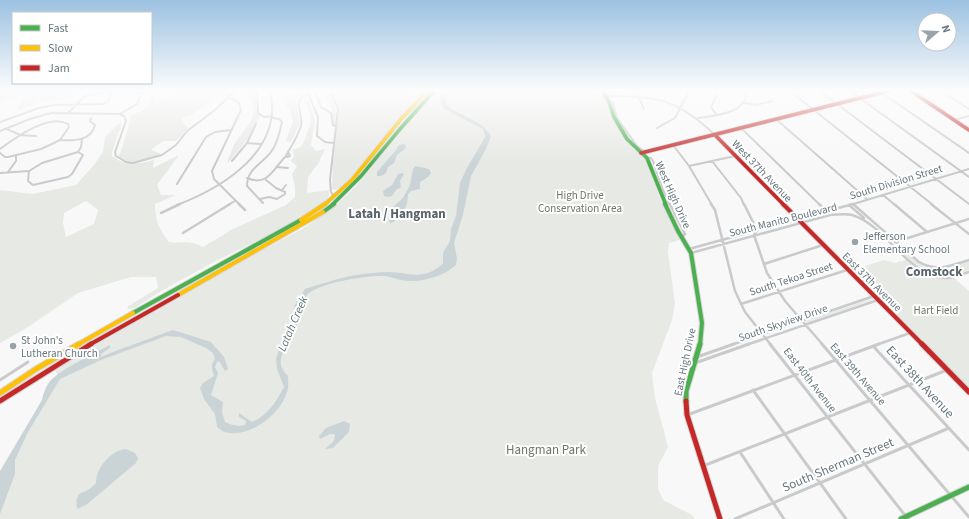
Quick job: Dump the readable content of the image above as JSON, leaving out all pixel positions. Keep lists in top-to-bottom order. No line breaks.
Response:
{"streets":{"main road":["West 37th Avenue","West High Drive","East 37th Avenue","East High Drive"],"street":["South Division Street","South Manito Boulevard","South Tekoa Street","South Skyview Drive","East 39th Avenue","East 40th Avenue","East 38th Avenue","South Sherman Street"]},"crossings":[["West 37th Avenue","South Manito Boulevard"],["West 37th Avenue","East 37th Avenue"],["South Division Street","South Manito Boulevard"],["West High Drive","South Manito Boulevard"],["West High Drive","East High Drive"],["South Manito Boulevard","East 37th Avenue"],["South Manito Boulevard","East High Drive"],["South Manito Boulevard","East 39th Avenue"],["South Manito Boulevard","East 40th Avenue"],["South Tekoa Street","East 37th Avenue"],["South Tekoa Street","East 39th Avenue"],["South Tekoa Street","East 40th Avenue"],["East 37th Avenue","South Skyview Drive"],["South Skyview Drive","East High Drive"],["South Skyview Drive","East 39th Avenue"],["South Skyview Drive","East 40th Avenue"],["East 39th Avenue","South Sherman Street"],["East 40th Avenue","South Sherman Street"],["East 38th Avenue","South Sherman Street"]],"districts":["Latah / Hangman","Comstock"],"water":["Latah Creek"],"parks":["High Drive Conservation Area","Hart Field","Hangman Park"],"places":["Jefferson Elementary School","St John's Lutheran Church"],"legend":["Fast","Slow","Jam"],"north":"right"}
